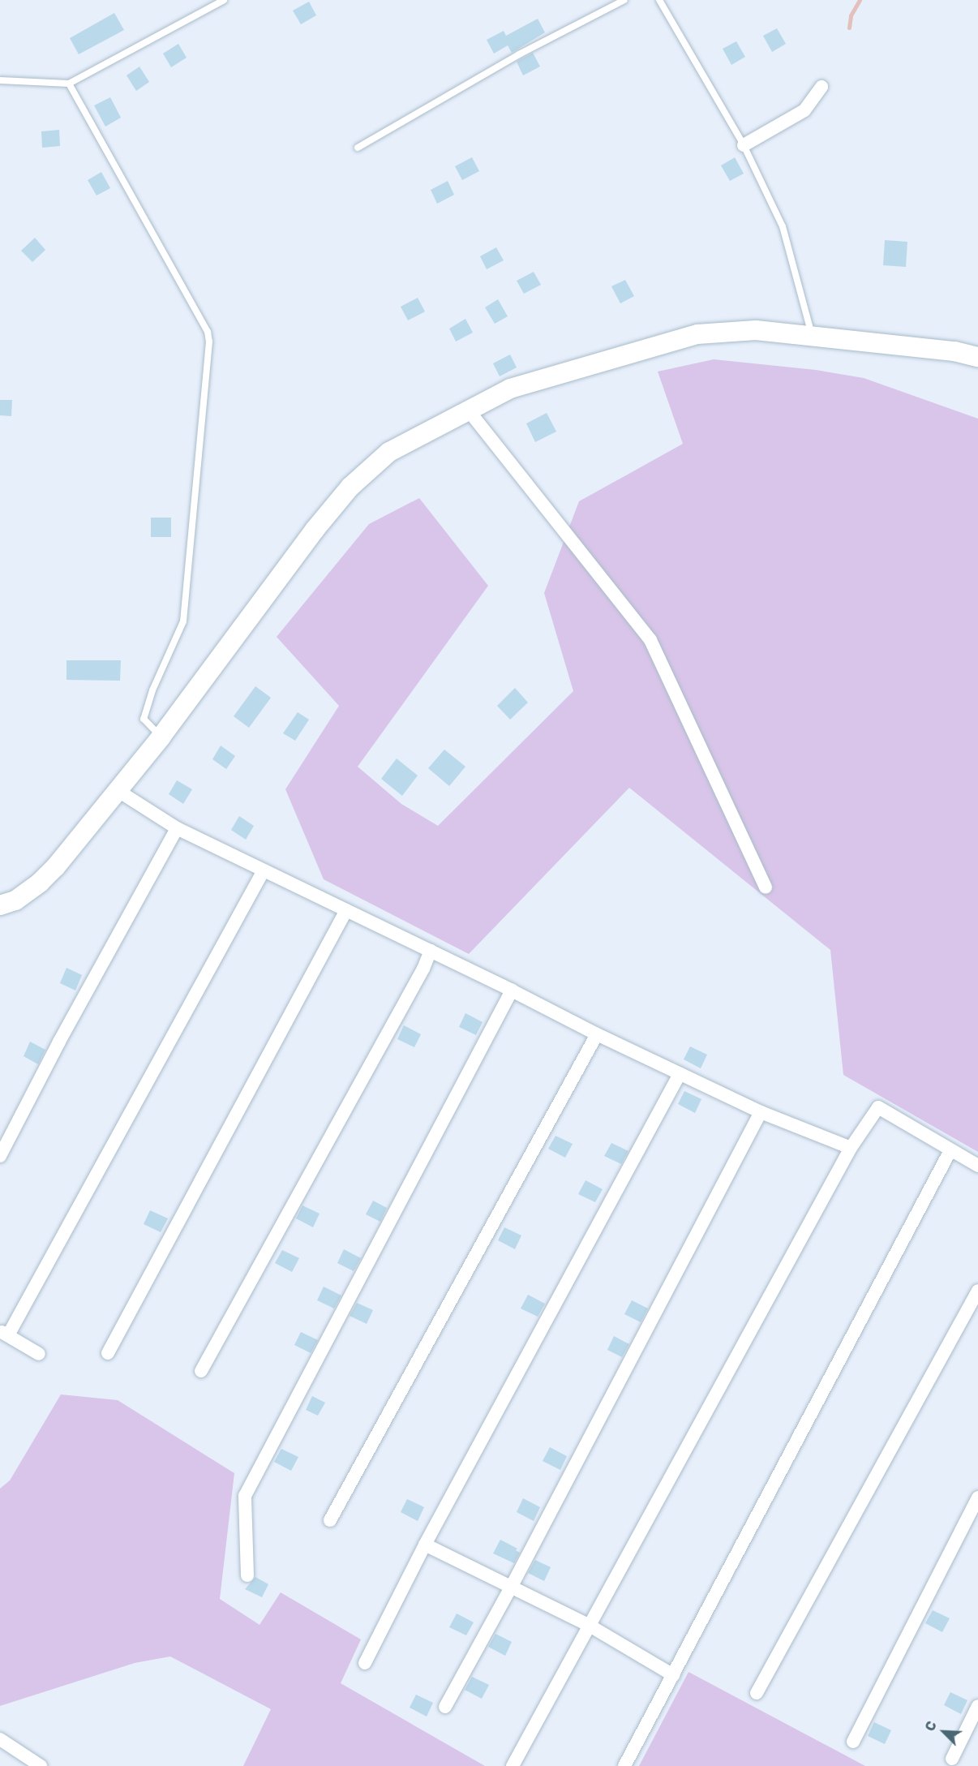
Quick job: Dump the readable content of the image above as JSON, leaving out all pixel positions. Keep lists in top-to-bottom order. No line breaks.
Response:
{"north":"top left"}
